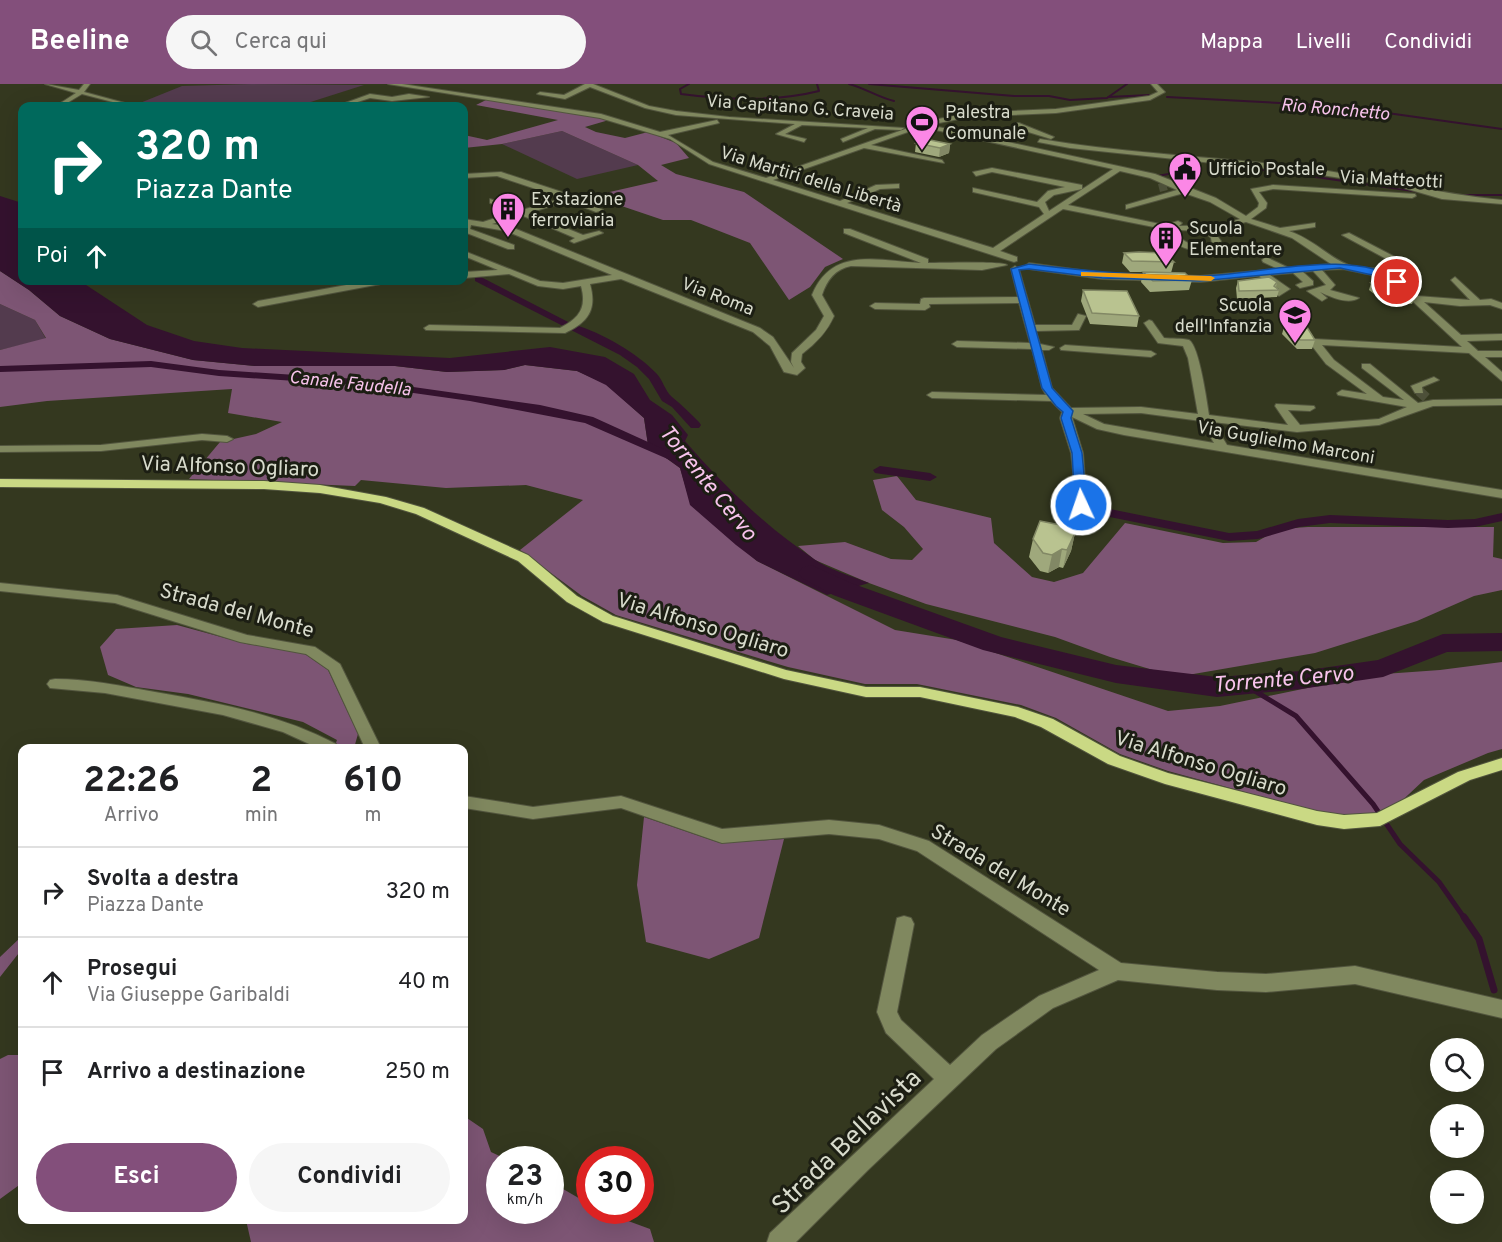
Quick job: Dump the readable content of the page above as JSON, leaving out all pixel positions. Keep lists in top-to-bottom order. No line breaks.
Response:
{"streets":{"main road":["Via Alfonso Ogliaro"],"street":["Via Capitano G. Craveia","Via Martiri della Libertà","Via Matteotti","Via Roma","Via Guglielmo Marconi","Strada del Monte","Strada Bellavista"]},"crossings":[["Via Martiri della Libertà","Via Roma"],["Strada del Monte","Strada Bellavista"]],"water":["Rio Ronchetto","Canale Faudella","Torrente Cervo"],"places":{"sports":["Palestra Comunale"],"public building":["Ufficio Postale"],"building":["Ex stazione ferroviaria","Scuola Elementare"],"school or university":["Scuola dell'Infanzia"]},"page":{"header":"Beeline","search":"Cerca qui","nav":["Mappa","Livelli","Condividi"],"turn":["320 m","Piazza Dante"],"then":"Poi","eta":["22:26","Arrivo","2","min","610","m"],"list":[{"name":"Svolta a destra","note":"Piazza Dante","value":"320 m"},{"name":"Prosegui","note":"Via Giuseppe Garibaldi","value":"40 m"},{"name":"Arrivo a destinazione","value":"250 m"}],"map_buttons":["+","−"],"buttons":["Esci","Condividi"],"speed":"23 km/h","limit":"30"}}
